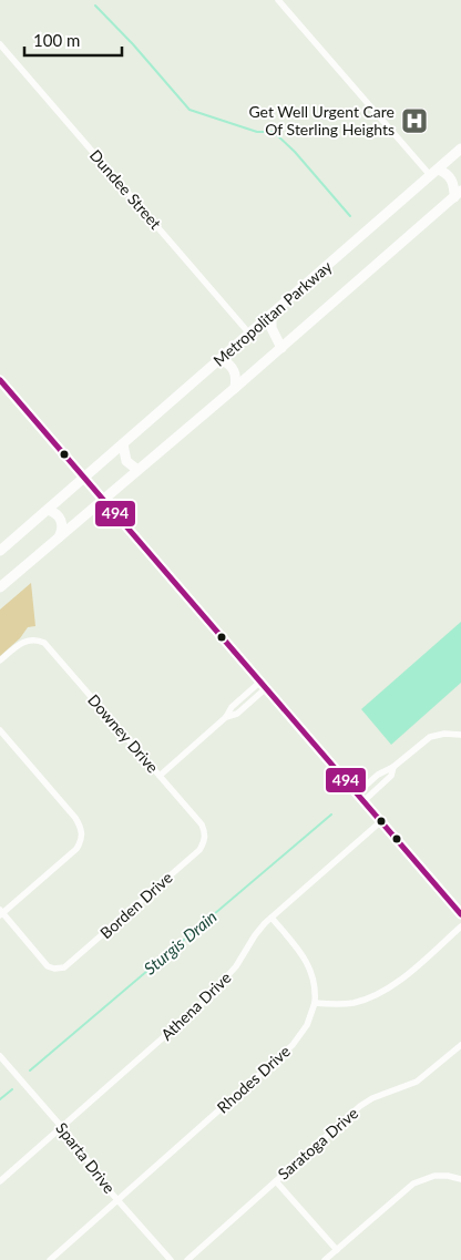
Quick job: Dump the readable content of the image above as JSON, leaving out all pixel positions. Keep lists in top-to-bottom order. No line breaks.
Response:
{"streets":{"main road":["Metropolitan Parkway"],"street":["Dundee Street","Downey Drive","Borden Drive","Athena Drive","Rhodes Drive","Saratoga Drive","Sparta Drive"]},"crossings":[["Dundee Street","Metropolitan Parkway"],["Downey Drive","Borden Drive"],["Athena Drive","Sparta Drive"],["Rhodes Drive","Sparta Drive"]],"water":["Sturgis Drain"],"places":{"hospital":["Get Well Urgent Care Of Sterling Heights"]},"lines":["transit line 494"],"scale_bar":"100 m"}
